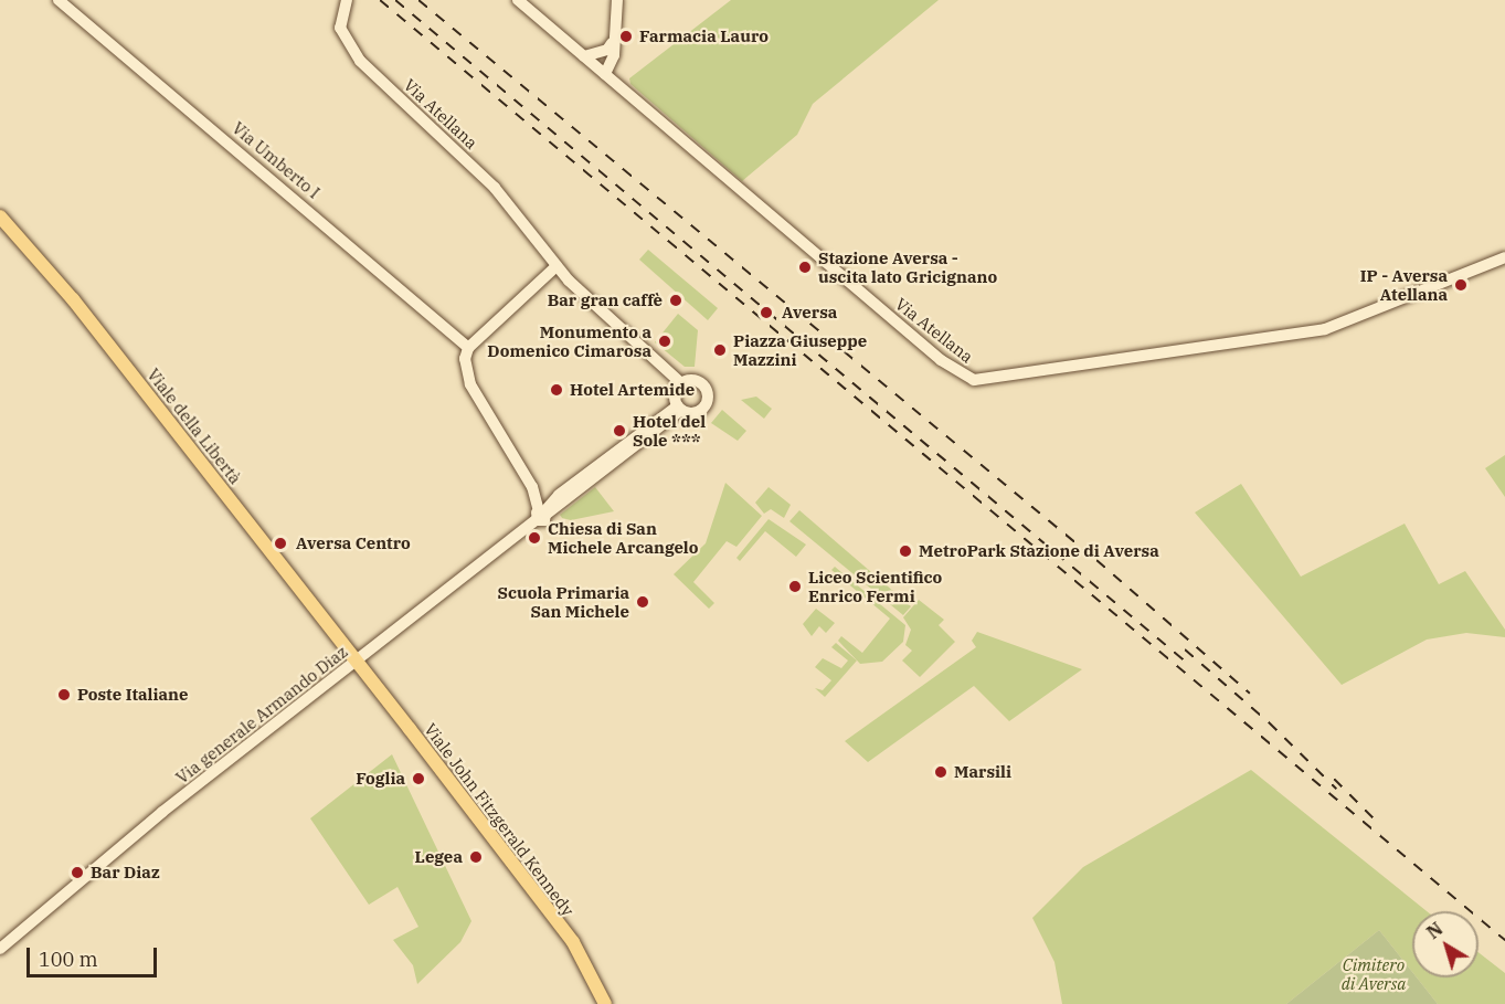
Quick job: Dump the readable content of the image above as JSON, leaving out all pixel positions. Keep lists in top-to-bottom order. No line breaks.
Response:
{"streets":{"main road":["Via Atellana","Via Umberto I","Viale della Libertà","Via generale Armando Diaz","Viale John Fitzgerald Kennedy"]},"crossings":[["Viale della Libertà","Via generale Armando Diaz"],["Viale della Libertà","Viale John Fitzgerald Kennedy"],["Via generale Armando Diaz","Viale John Fitzgerald Kennedy"]],"parks":["Cimitero di Aversa"],"places":["Farmacia Lauro","Stazione Aversa - uscita lato Gricignano","IP - Aversa Atellana","Bar gran caffè","Aversa","Monumento a Domenico Cimarosa","Piazza Giuseppe Mazzini","Hotel Artemide","Hotel del Sole ***","Chiesa di San Michele Arcangelo","Aversa Centro","MetroPark Stazione di Aversa","Liceo Scientifico Enrico Fermi","Scuola Primaria San Michele","Poste Italiane","Marsili","Foglia","Legea","Bar Diaz"],"scale_bar":"100 m","north":"top left"}
